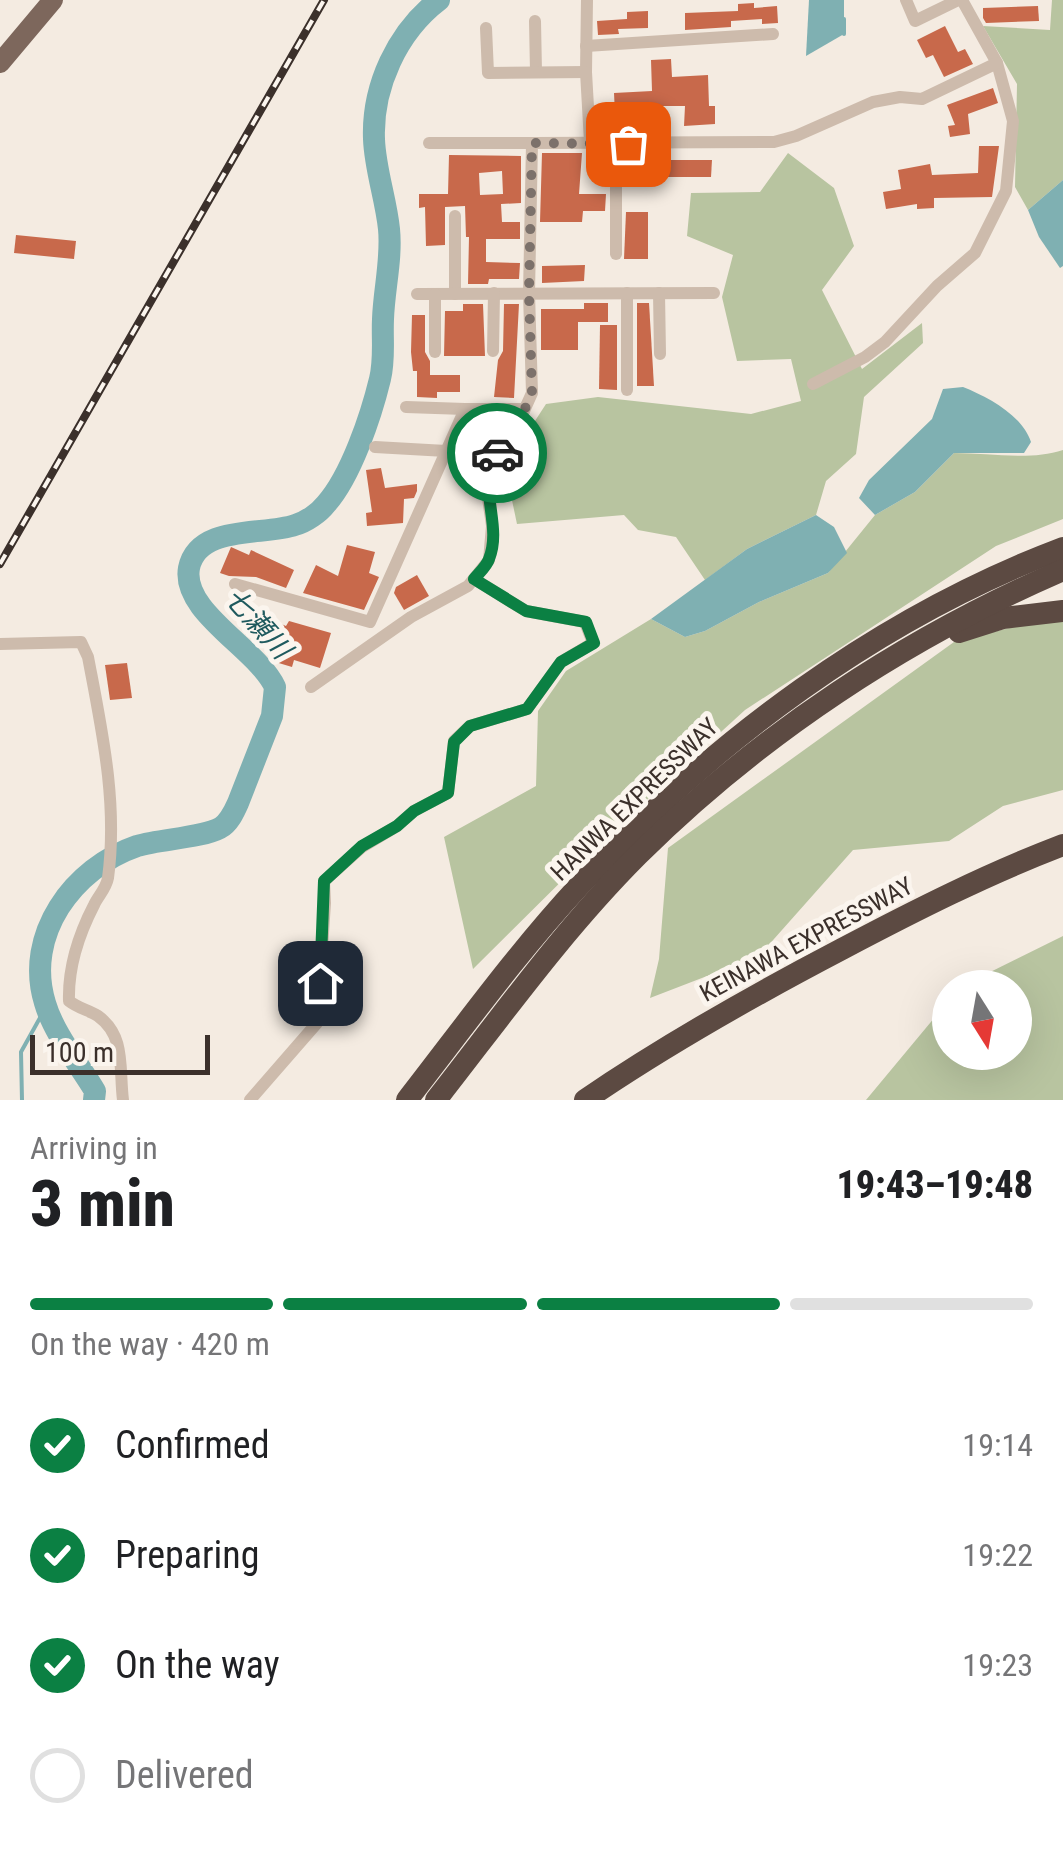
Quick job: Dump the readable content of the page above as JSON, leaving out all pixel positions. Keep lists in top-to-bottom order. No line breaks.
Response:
{"streets":{"highway":["HANWA EXPRESSWAY","KEINAWA EXPRESSWAY"]},"water":["七瀬川"],"scale_bar":"100 m","north":"bottom","page":{"scale":"100 m","heading":["3 min","Arriving in","19:43–19:48"],"bar":"On the way · 420 m","list":[["Confirmed","19:14"],["Preparing","19:22"],["On the way","19:23"],"Delivered"]}}
